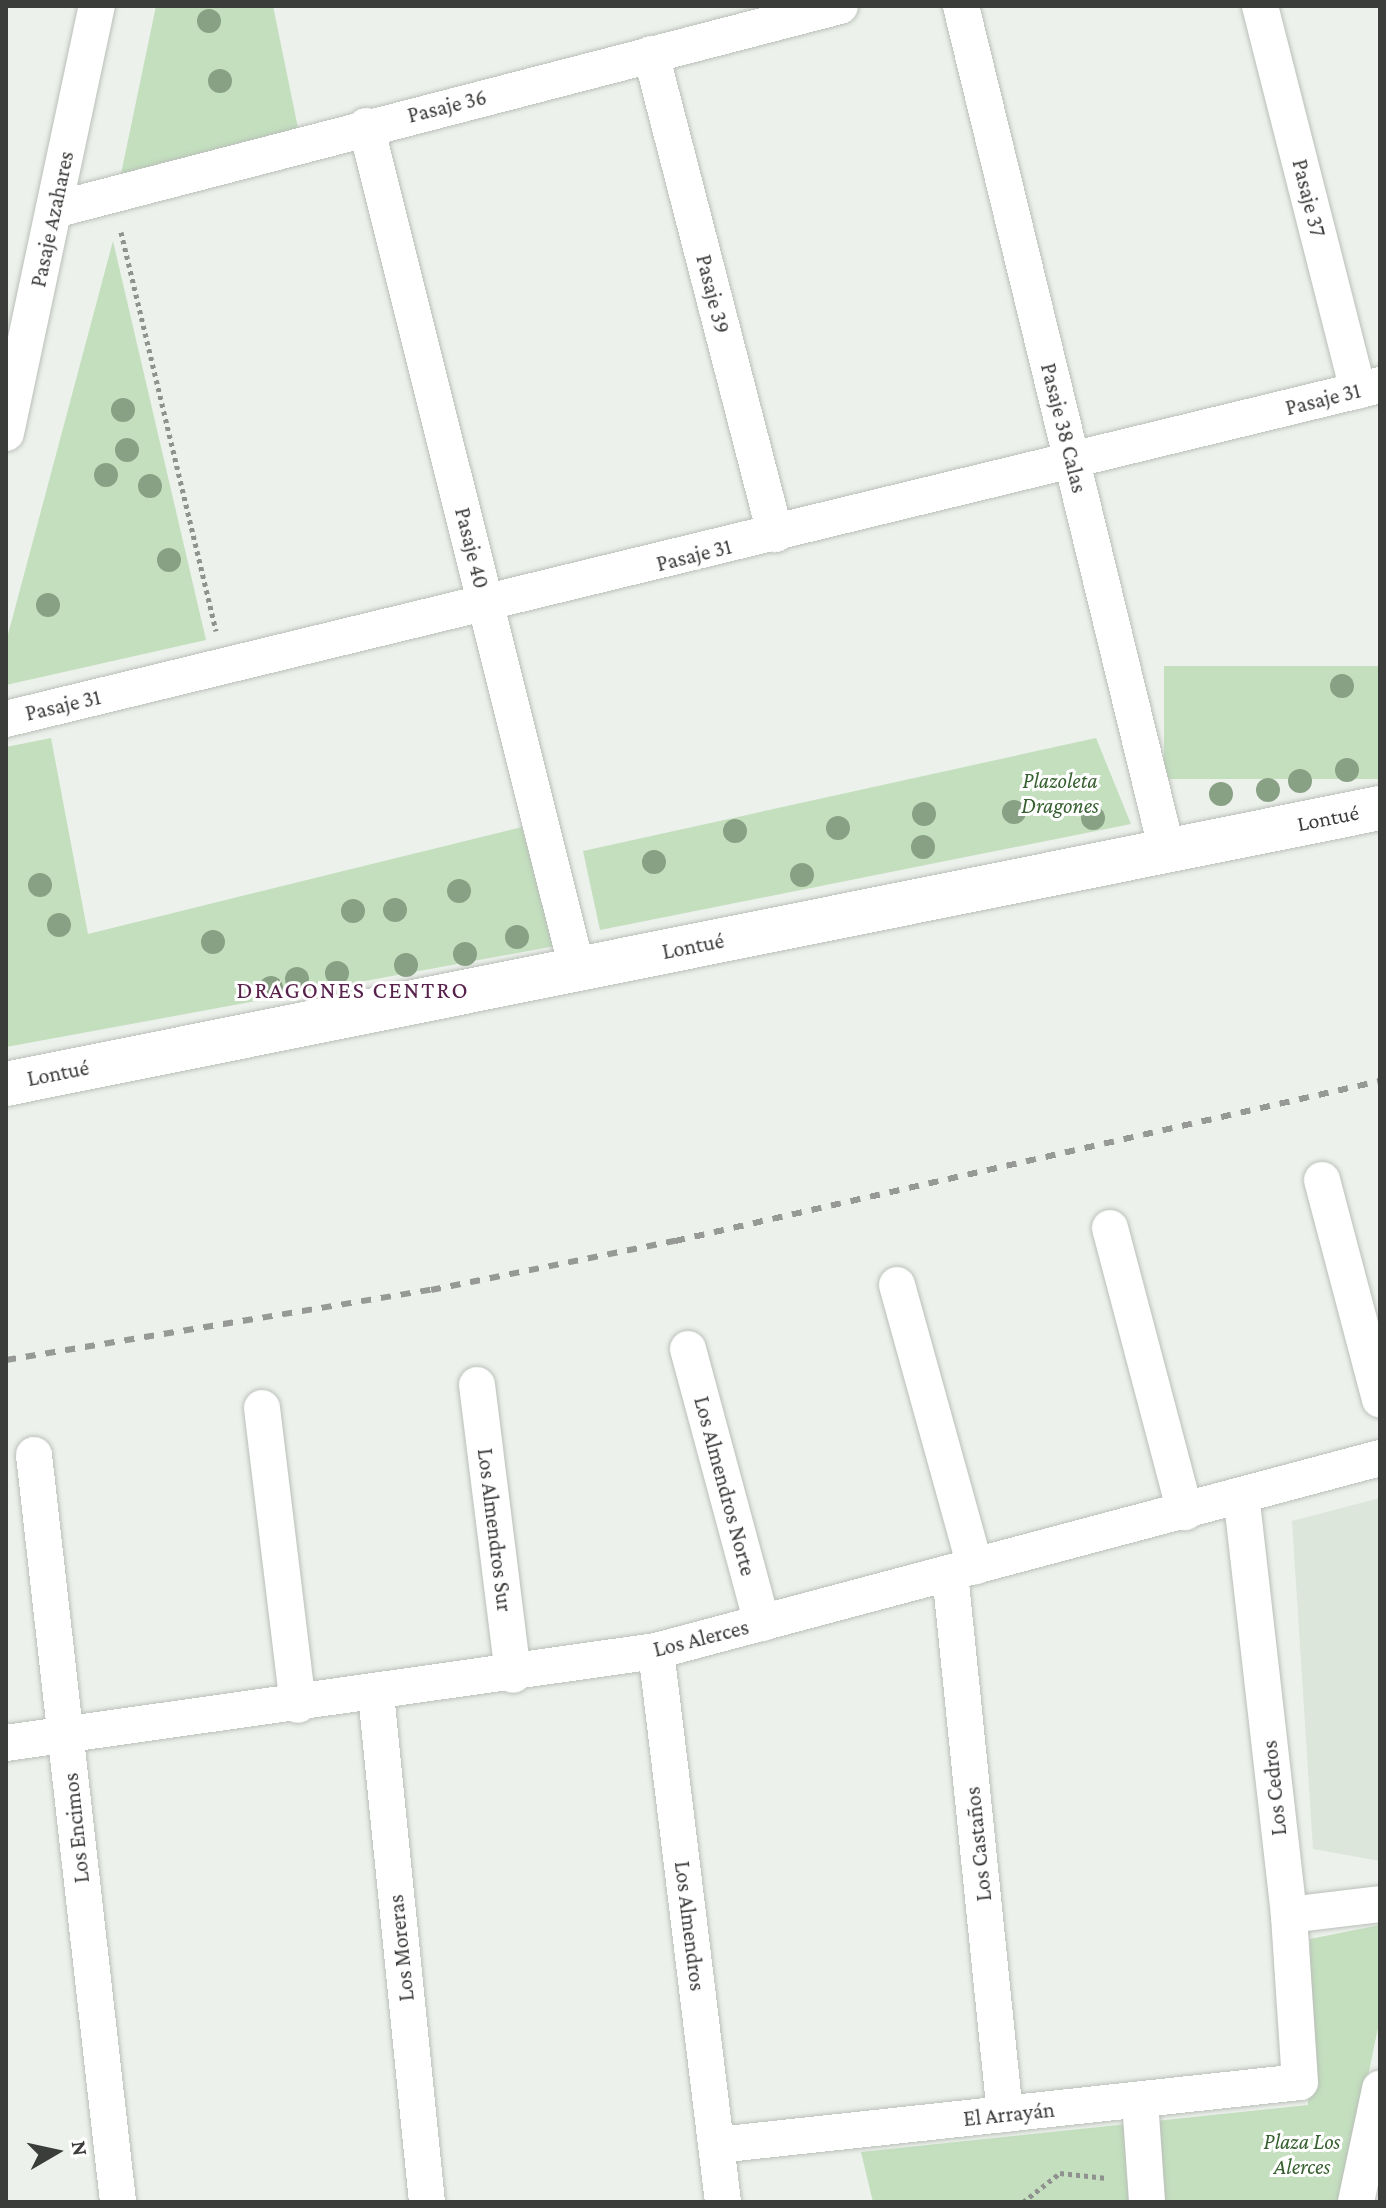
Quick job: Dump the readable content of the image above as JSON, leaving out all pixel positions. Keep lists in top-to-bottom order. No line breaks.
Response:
{"streets":{"street":["Pasaje 36","Pasaje 37","Pasaje Azahares","Pasaje 39","Pasaje 31","Pasaje 38 Calas","Pasaje 40","Lontué","Los Almendros Norte","Los Almendros Sur","Los Alerces","Los Cedros","Los Encimos","Los Castaños","Los Almendros","Los Moreras","El Arrayán"]},"crossings":[["Pasaje 36","Pasaje Azahares"],["Pasaje 36","Pasaje 39"],["Pasaje 36","Pasaje 40"],["Pasaje 37","Pasaje 31"],["Pasaje 39","Pasaje 31"],["Pasaje 31","Pasaje 38 Calas"],["Pasaje 31","Pasaje 40"],["Pasaje 38 Calas","Lontué"],["Pasaje 40","Lontué"],["Los Almendros Norte","Los Alerces"],["Los Almendros Sur","Los Alerces"],["Los Alerces","Los Cedros"],["Los Alerces","Los Encimos"],["Los Alerces","Los Castaños"],["Los Alerces","Los Almendros"],["Los Alerces","Los Moreras"],["Los Cedros","El Arrayán"],["Los Castaños","El Arrayán"],["Los Almendros","El Arrayán"]],"districts":["DRAGONES CENTRO"],"parks":["Plazoleta Dragones","Plaza Los Alerces"],"north":"right"}
